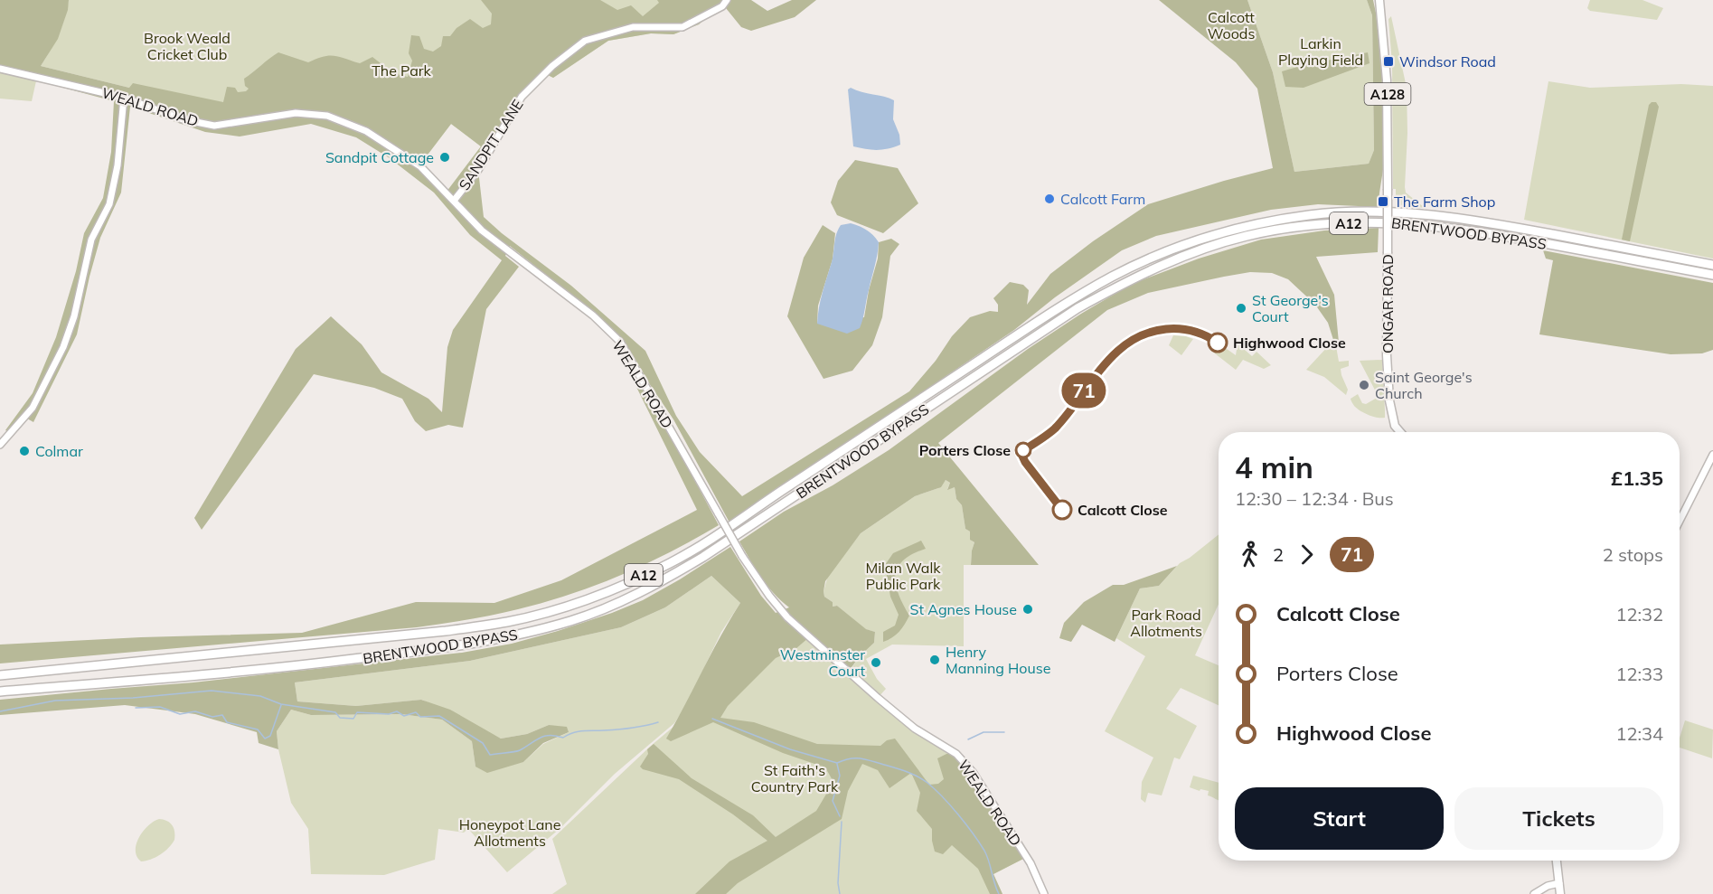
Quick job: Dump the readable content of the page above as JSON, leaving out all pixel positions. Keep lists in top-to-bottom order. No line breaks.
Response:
{"streets":{"highway":["A12","BRENTWOOD BYPASS"],"main road":["A128","ONGAR ROAD"],"street":["WEALD ROAD","SANDPIT LANE"]},"crossings":[["WEALD ROAD","SANDPIT LANE"]],"parks":["Calcott Woods","Brook Weald Cricket Club","Larkin Playing Field","The Park","Milan Walk Public Park","Park Road Allotments","St Faith's Country Park","Honeypot Lane Allotments"],"places":{"transit":["Windsor Road","The Farm Shop"],"other":["Sandpit Cottage","Calcott Farm","St George's Court","Highwood Close","Saint George's Church","Porters Close","Colmar","Calcott Close","St Agnes House","Henry Manning House","Westminster Court"]},"lines":["bus line 71"],"page":{"on_map":"71","heading":["4 min","12:30 – 12:34 · Bus","£1.35"],"legs":["2","71","2 stops"],"list":[{"name":"Calcott Close","value":"12:32"},{"name":"Porters Close","value":"12:33"},{"name":"Highwood Close","value":"12:34"}],"buttons":["Start","Tickets"]}}
